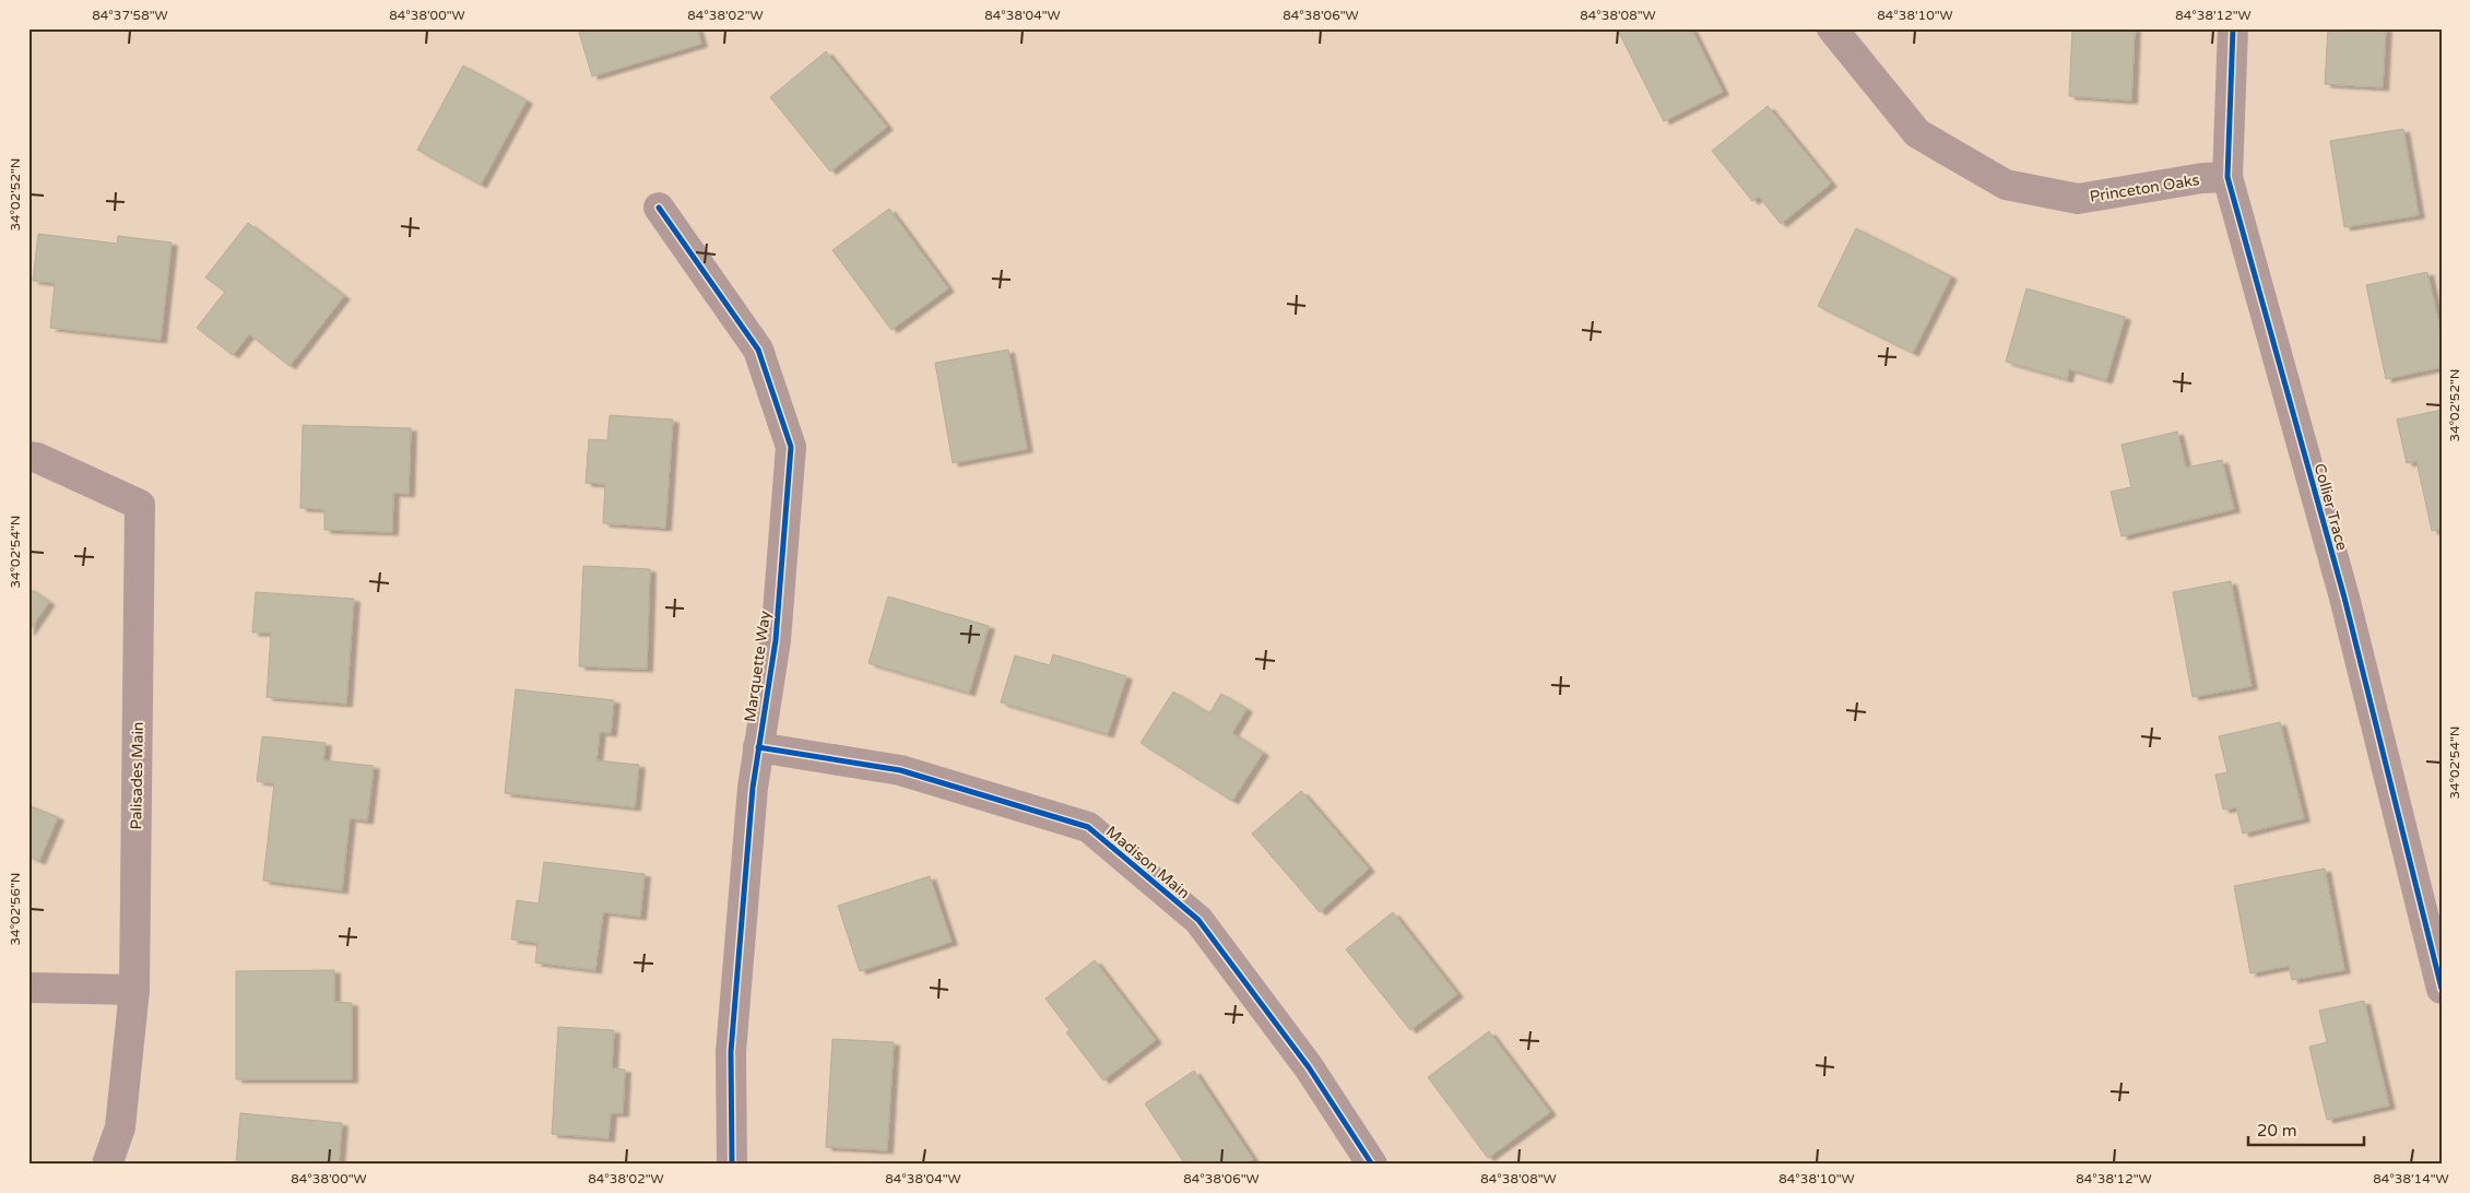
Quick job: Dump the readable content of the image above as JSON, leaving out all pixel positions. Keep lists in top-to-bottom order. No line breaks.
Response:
{"streets":{"street":["Princeton Oaks","Collier Trace","Marquette Way","Palisades Main","Madison Main"]},"crossings":[["Princeton Oaks","Collier Trace"],["Marquette Way","Madison Main"]],"scale_bar":"20 m","coordinates":["84°37'58\"W","84°38'00\"W","84°38'02\"W","84°38'04\"W","84°38'06\"W","84°38'08\"W","84°38'10\"W","84°38'12\"W","34°02'52\"N","34°02'54\"N","34°02'56\"N","84°38'14\"W"]}
